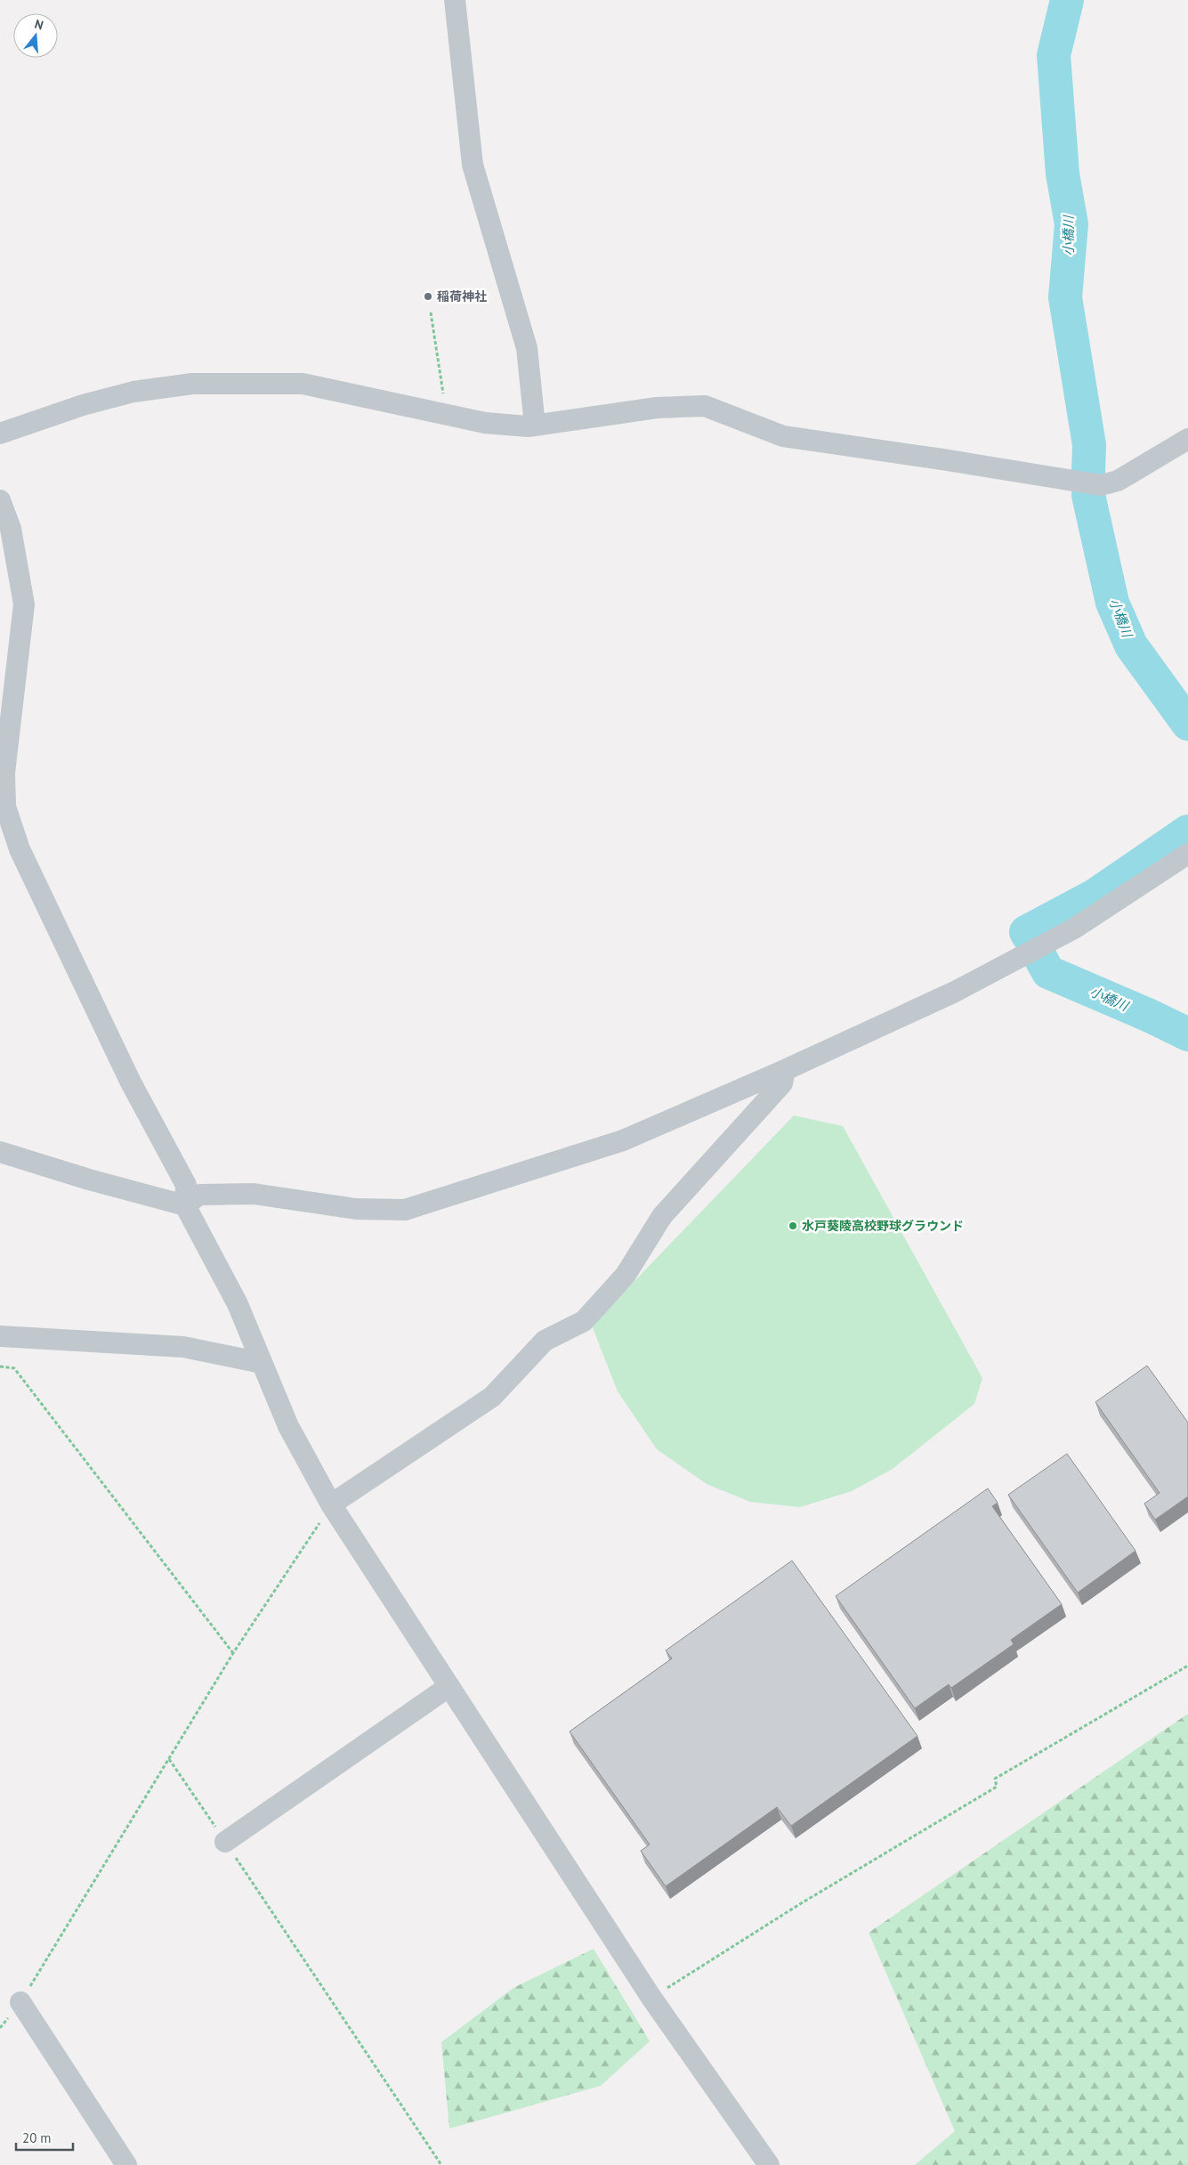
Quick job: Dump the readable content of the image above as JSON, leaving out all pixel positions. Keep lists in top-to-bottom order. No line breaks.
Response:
{"water":["小橋川"],"places":["稲荷神社","水戸葵陵高校野球グラウンド"],"scale_bar":"20 m","north":"top"}
